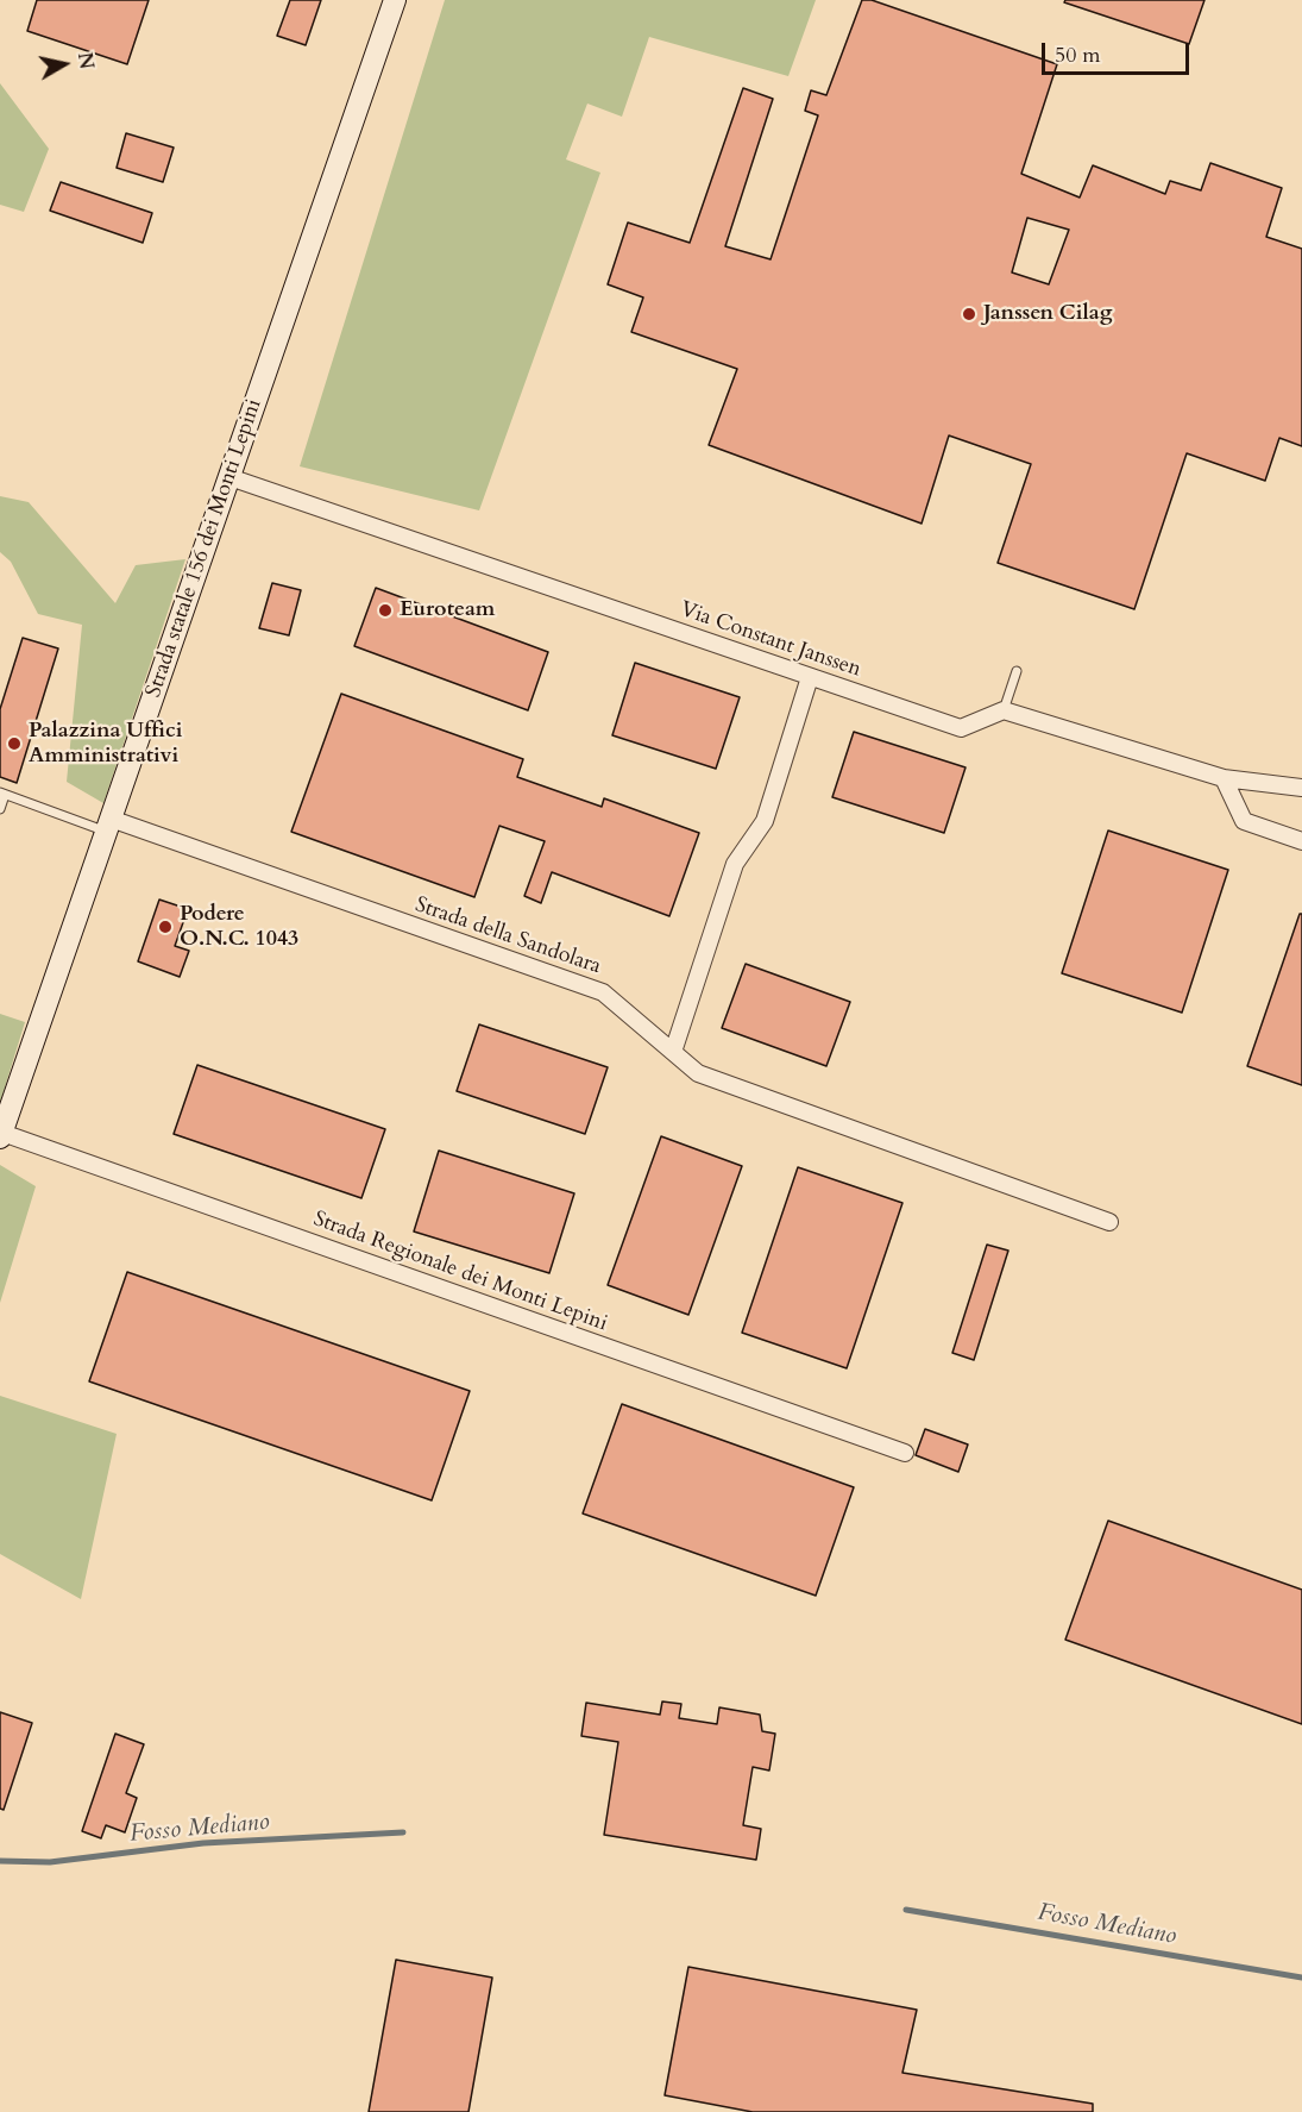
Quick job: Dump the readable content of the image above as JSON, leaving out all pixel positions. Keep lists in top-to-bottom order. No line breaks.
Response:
{"streets":{"main road":["Strada statale 156 dei Monti Lepini"],"street":["Via Constant Janssen","Strada della Sandolara","Strada Regionale dei Monti Lepini"]},"crossings":[["Strada statale 156 dei Monti Lepini","Via Constant Janssen"],["Strada statale 156 dei Monti Lepini","Strada della Sandolara"],["Strada statale 156 dei Monti Lepini","Strada Regionale dei Monti Lepini"]],"water":["Fosso Mediano"],"places":["Janssen Cilag","Euroteam","Palazzina Uffici Amministrativi","Podere O.N.C. 1043"],"scale_bar":"50 m","north":"right"}
